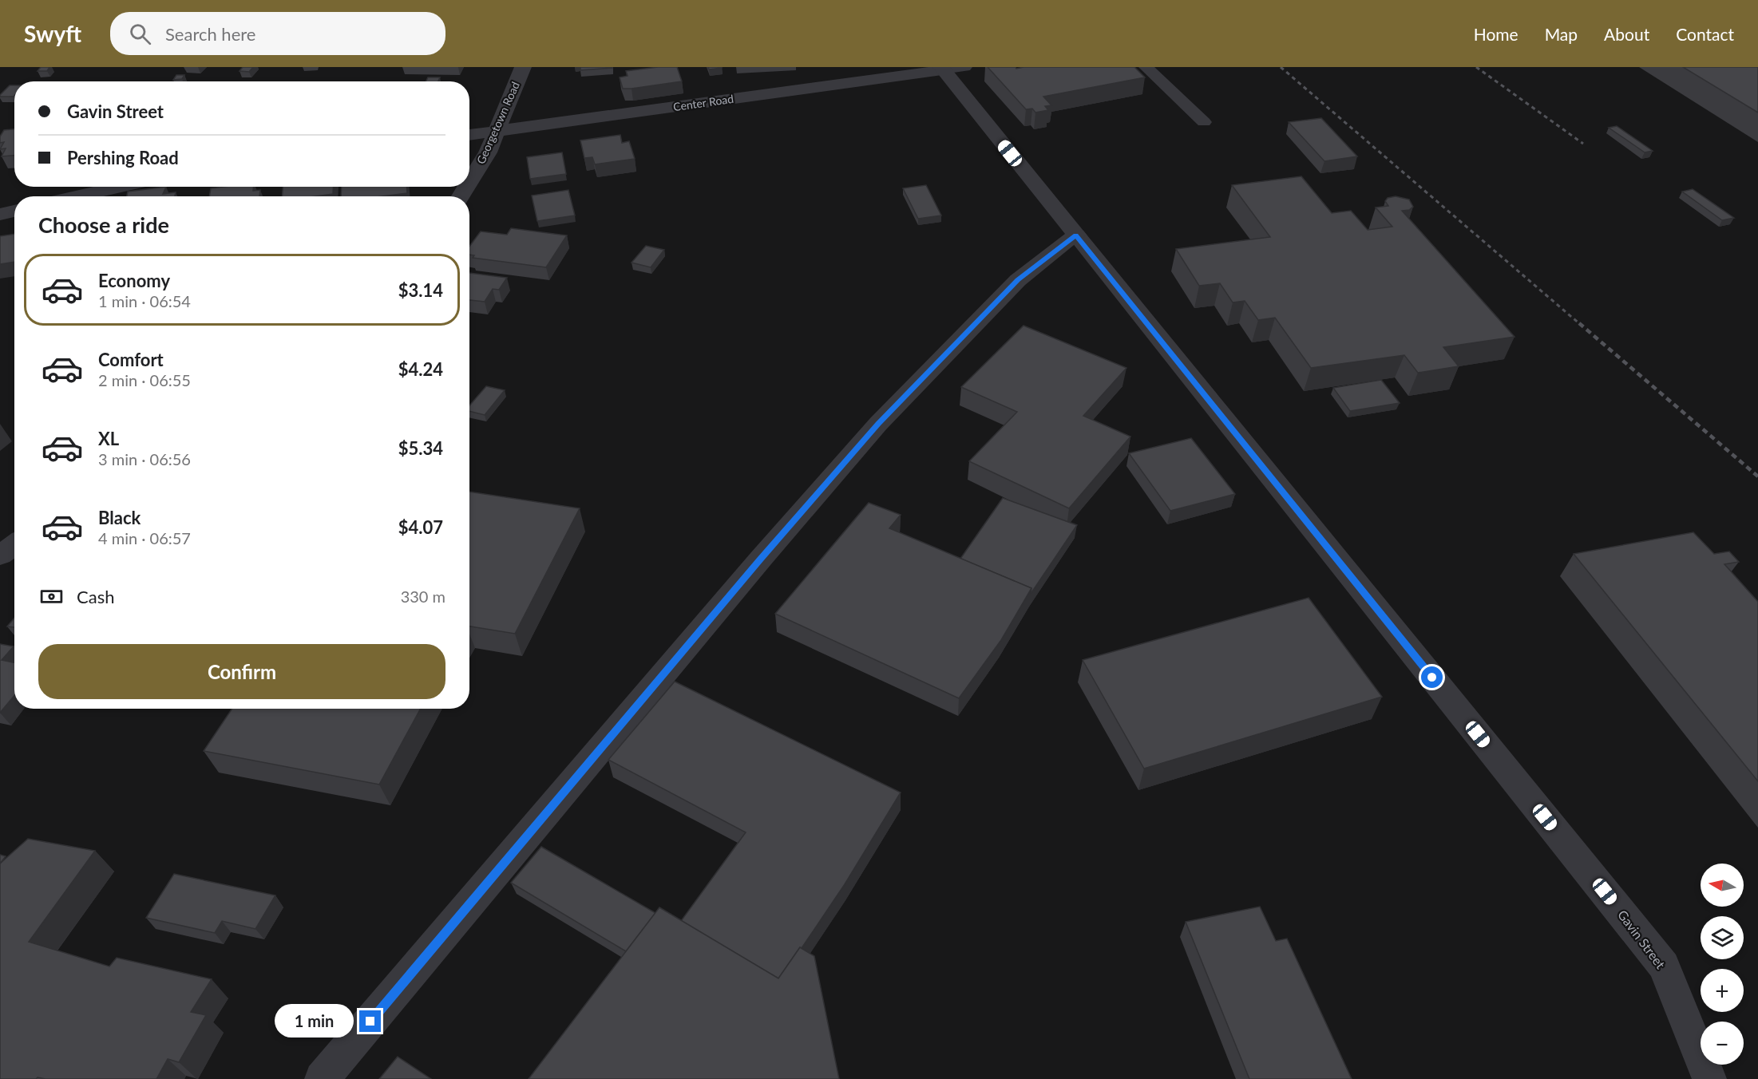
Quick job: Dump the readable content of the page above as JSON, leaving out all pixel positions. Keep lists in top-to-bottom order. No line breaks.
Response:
{"streets":{"street":["Center Road","Georgetown Road","Gavin Street"]},"crossings":[["Center Road","Georgetown Road"],["Center Road","Gavin Street"]],"north":"left","page":{"header":"Swyft","search":"Search here","nav":["Home","Map","About","Contact"],"banner":["Gavin Street","Pershing Road"],"heading":"Choose a ride","list":[{"name":"Economy","note":"1 min · 06:54","value":"$3.14"},{"name":"Comfort","note":"2 min · 06:55","value":"$4.24"},{"name":"XL","note":"3 min · 06:56","value":"$5.34"},{"name":"Black","note":"4 min · 06:57","value":"$4.07"}],"pay":["Cash","330 m"],"buttons":"Confirm","map_buttons":["+","−"],"bubble":"1 min"}}
